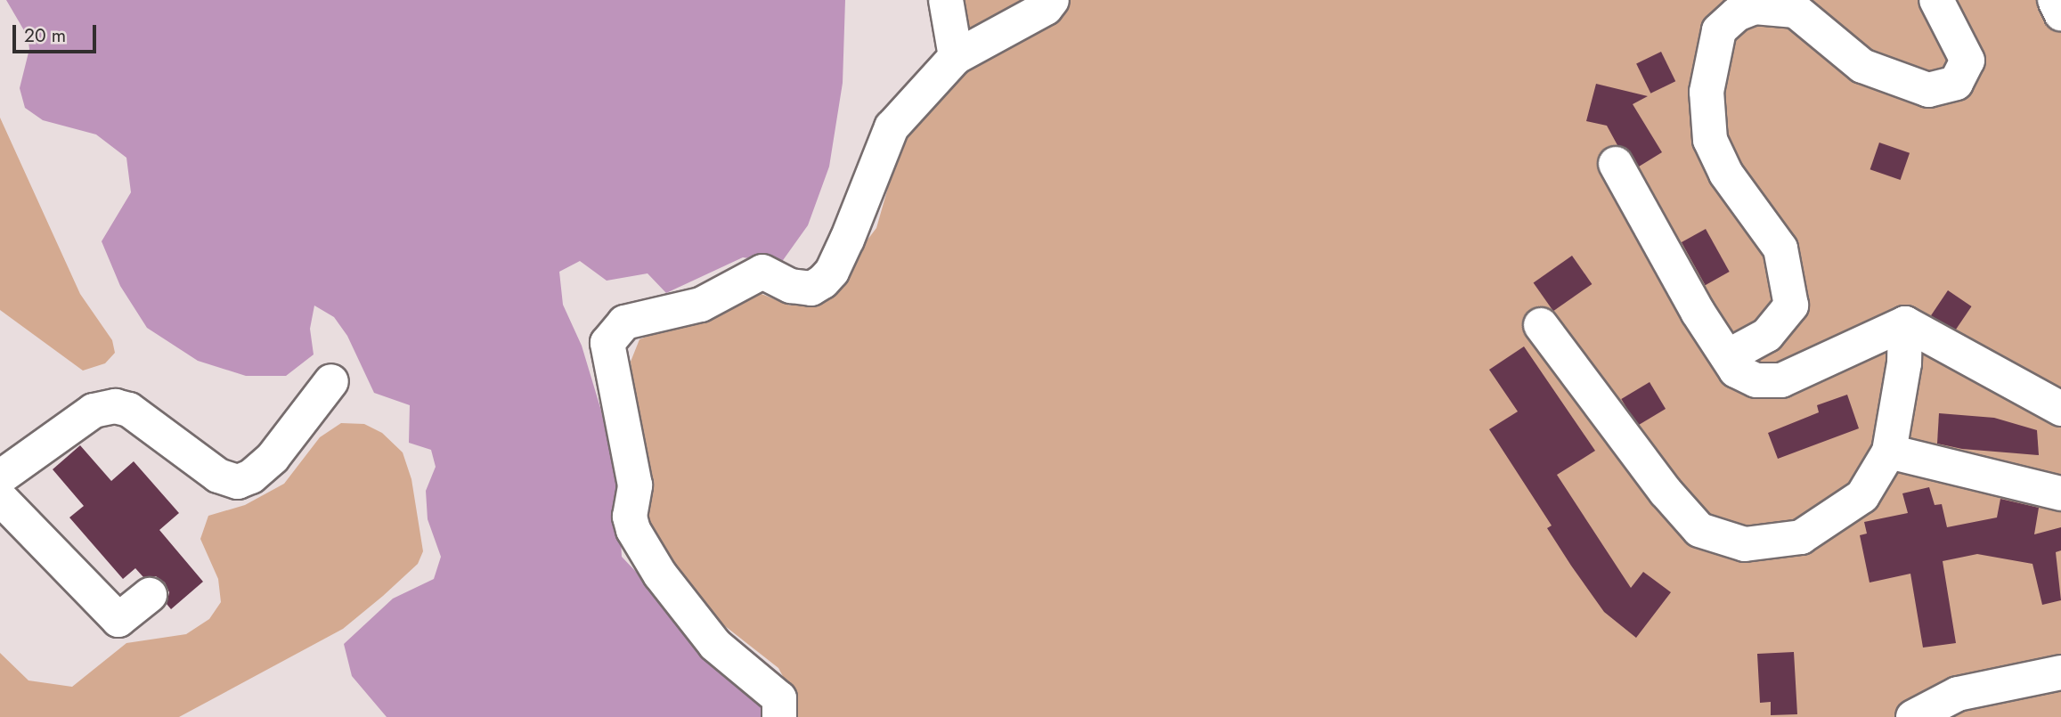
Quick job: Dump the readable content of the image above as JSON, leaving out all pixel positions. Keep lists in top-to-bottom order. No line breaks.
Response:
{"scale_bar":"20 m"}
